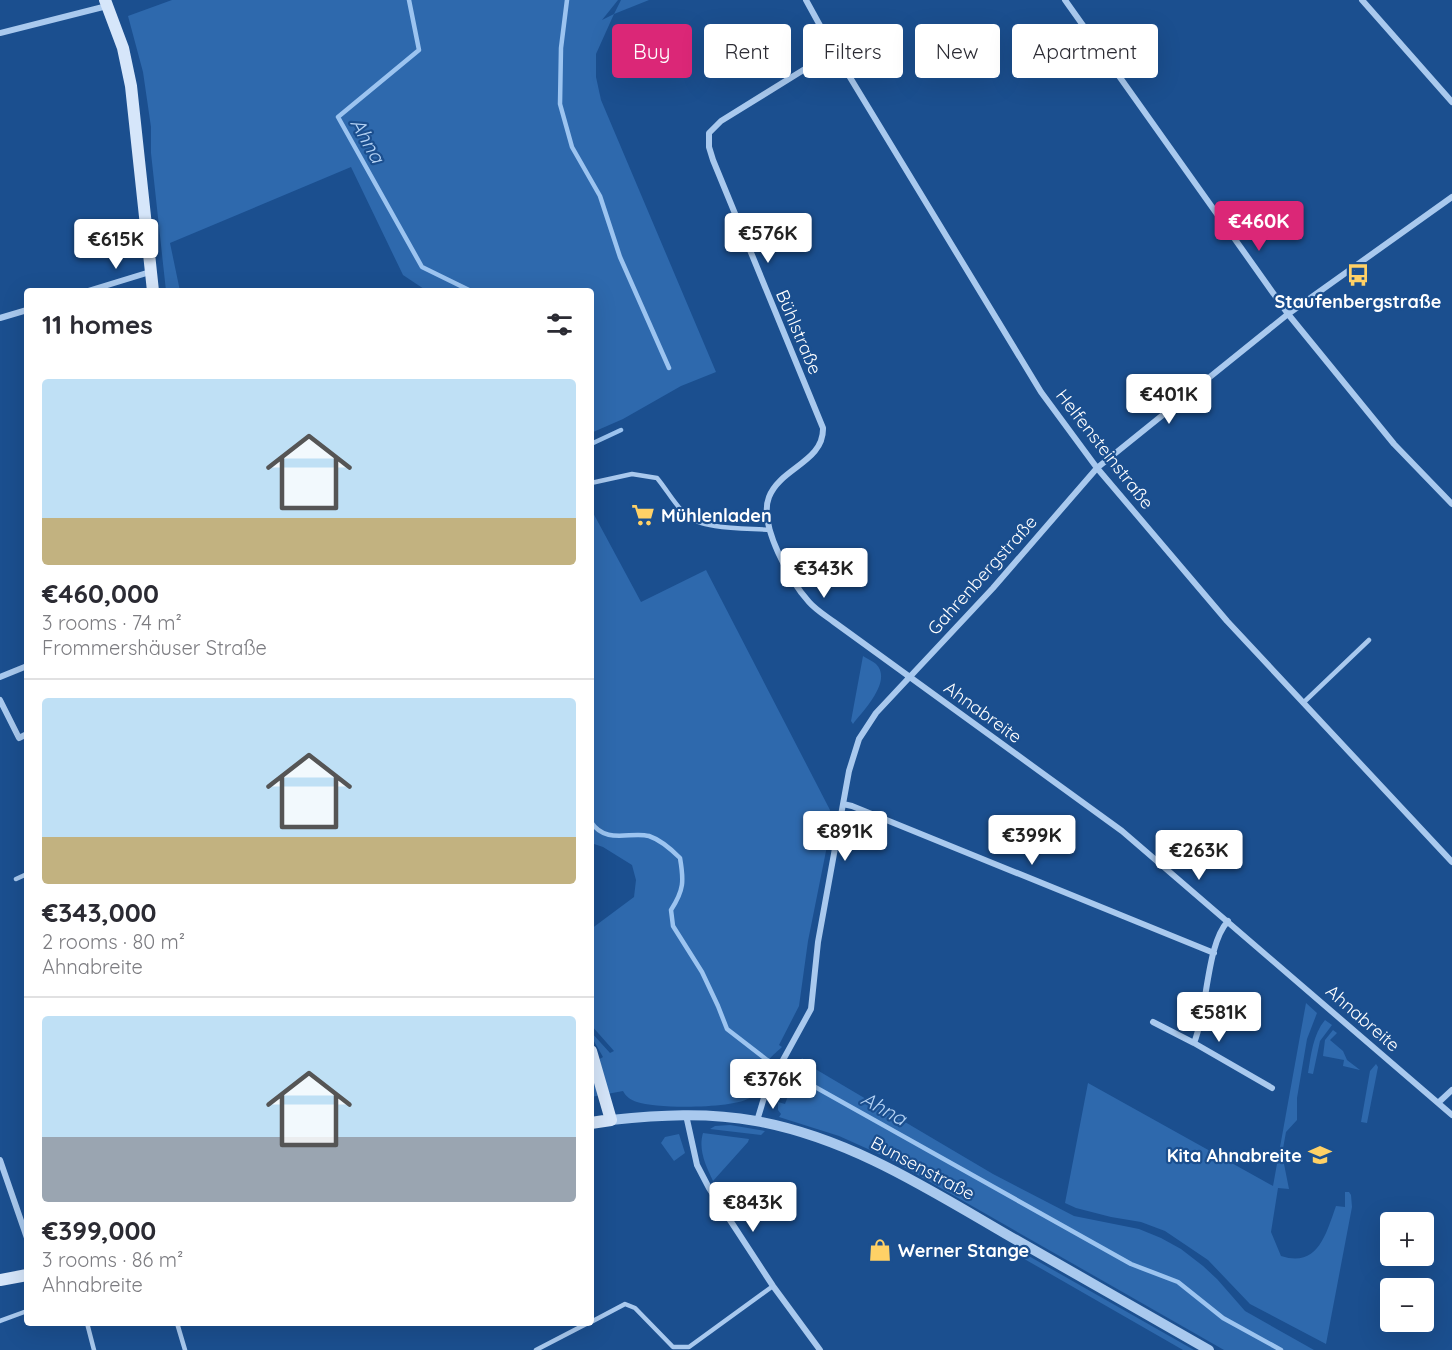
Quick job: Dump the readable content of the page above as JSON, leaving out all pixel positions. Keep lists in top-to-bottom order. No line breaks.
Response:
{"streets":{"main road":["Bunsenstraße"],"street":["Bühlstraße","Helfensteinstraße","Gahrenbergstraße","Ahnabreite"]},"crossings":[["Bühlstraße","Ahnabreite"],["Helfensteinstraße","Gahrenbergstraße"],["Gahrenbergstraße","Ahnabreite"],["Gahrenbergstraße","Bunsenstraße"]],"water":["Ahna"],"places":{"bus stop":["Staufenbergstraße"],"supermarket":["Mühlenladen"],"school or university":["Kita Ahnabreite"],"shop":["Werner Stange"]},"page":{"chip":["Buy","Rent","Filters","New","Apartment"],"price":["€460K","€576K","€615K","€401K","€343K","€891K","€399K","€263K","€581K","€376K","€843K"],"heading":"11 homes","list":[{"name":"€460,000","note":"3 rooms · 74 m² · Frommershäuser Straße"},{"name":"€343,000","note":"2 rooms · 80 m² · Ahnabreite"},{"name":"€399,000","note":"3 rooms · 86 m² · Ahnabreite"}],"map_buttons":["+","−"]}}
